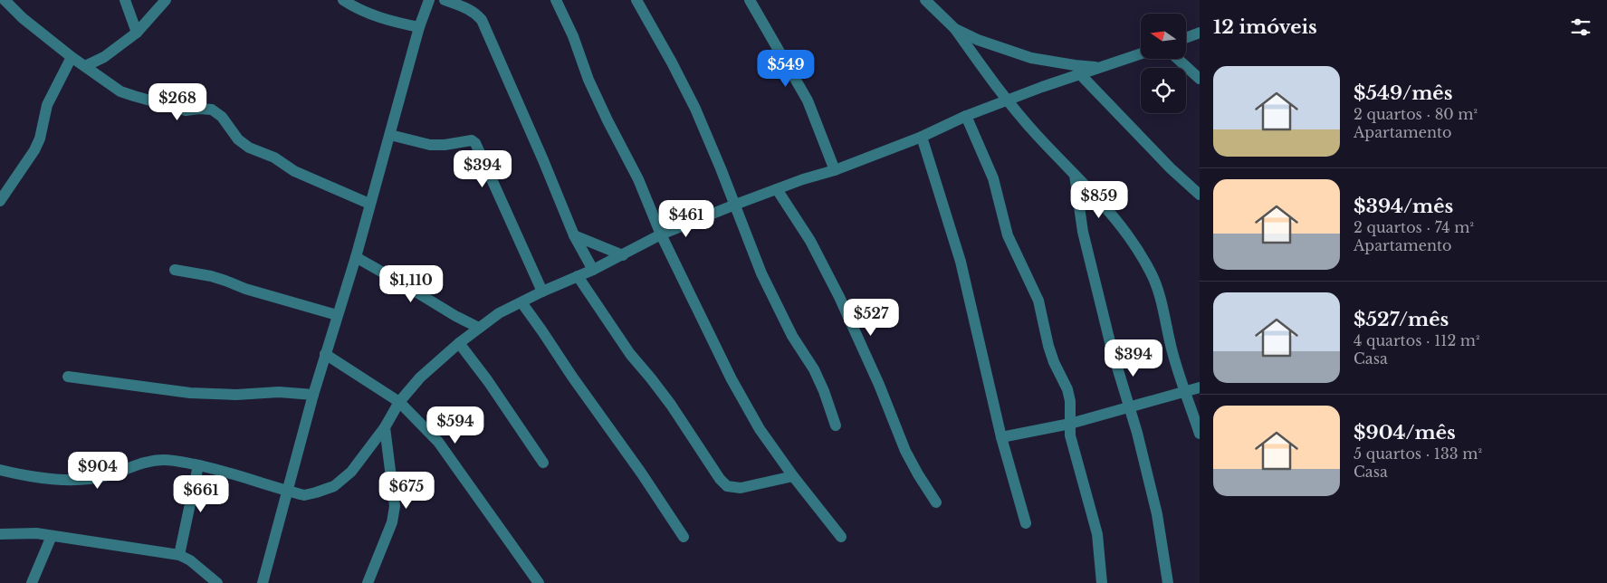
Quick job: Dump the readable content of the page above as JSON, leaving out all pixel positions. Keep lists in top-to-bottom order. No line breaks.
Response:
{"north":"left","page":{"heading":"12 imóveis","price":["$549","$268","$394","$859","$461","$1,110","$527","$394","$594","$904","$675","$661"],"list":[{"name":"$549/mês","note":"2 quartos · 80 m² · Apartamento"},{"name":"$394/mês","note":"2 quartos · 74 m² · Apartamento"},{"name":"$527/mês","note":"4 quartos · 112 m² · Casa"},{"name":"$904/mês","note":"5 quartos · 133 m² · Casa"}]}}
